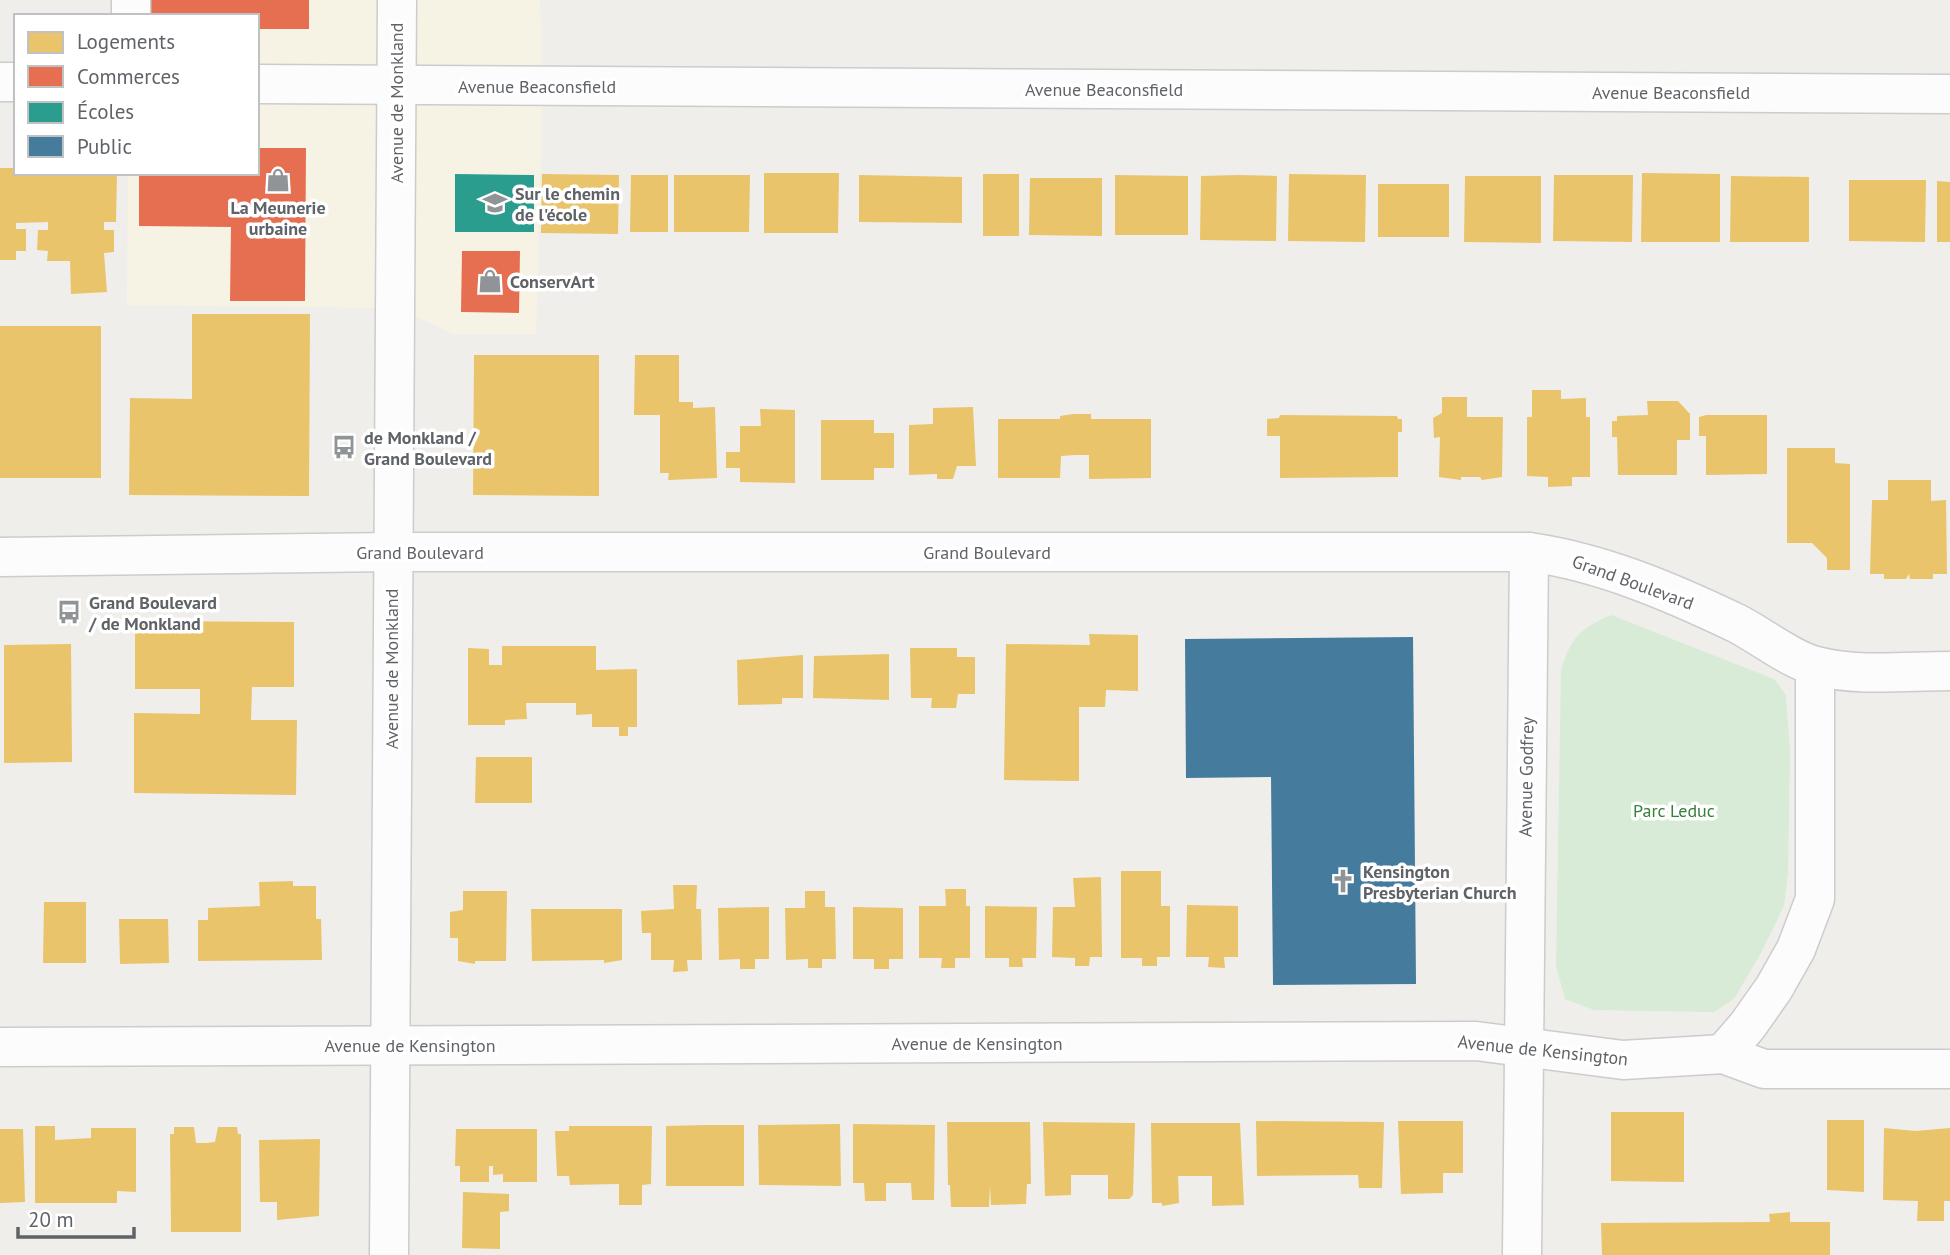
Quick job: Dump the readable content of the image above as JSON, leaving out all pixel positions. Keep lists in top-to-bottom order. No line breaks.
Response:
{"streets":{"street":["Avenue Beaconsfield","Avenue de Monkland","Grand Boulevard","Avenue Godfrey","Avenue de Kensington"]},"crossings":[["Avenue Beaconsfield","Avenue de Monkland"],["Avenue de Monkland","Grand Boulevard"],["Avenue de Monkland","Avenue de Kensington"],["Grand Boulevard","Avenue Godfrey"],["Avenue Godfrey","Avenue de Kensington"]],"parks":["Parc Leduc"],"places":{"shop":["La Meunerie urbaine","ConservArt"],"school or university":["Sur le chemin de l'école"],"bus stop":["de Monkland / Grand Boulevard","Grand Boulevard / de Monkland"],"church":["Kensington Presbyterian Church"]},"legend":["Logements","Commerces","Écoles","Public"],"scale_bar":"20 m"}
